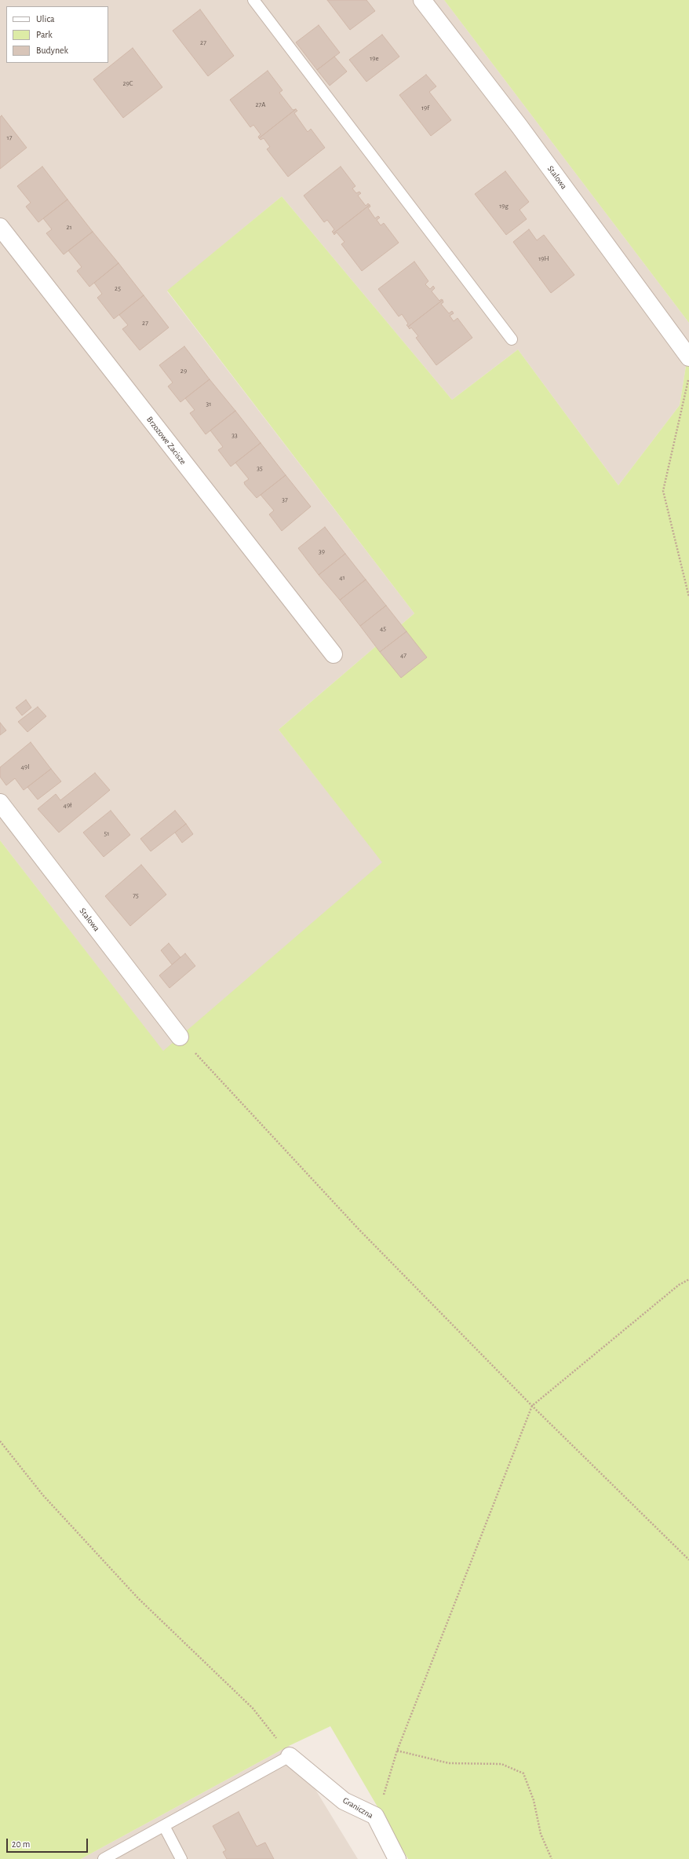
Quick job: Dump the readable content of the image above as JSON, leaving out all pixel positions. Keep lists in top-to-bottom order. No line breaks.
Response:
{"streets":{"street":["Stalowa","Brzozowe Zacisze","Graniczna"]},"house_numbers":["27","19e","29C","27A","19f","17","19g","21","19H","25","27","29","31","33","35","37","39","41","45","47","49l","49ł","51","75"],"legend":["Ulica","Park","Budynek"],"scale_bar":"20 m"}
